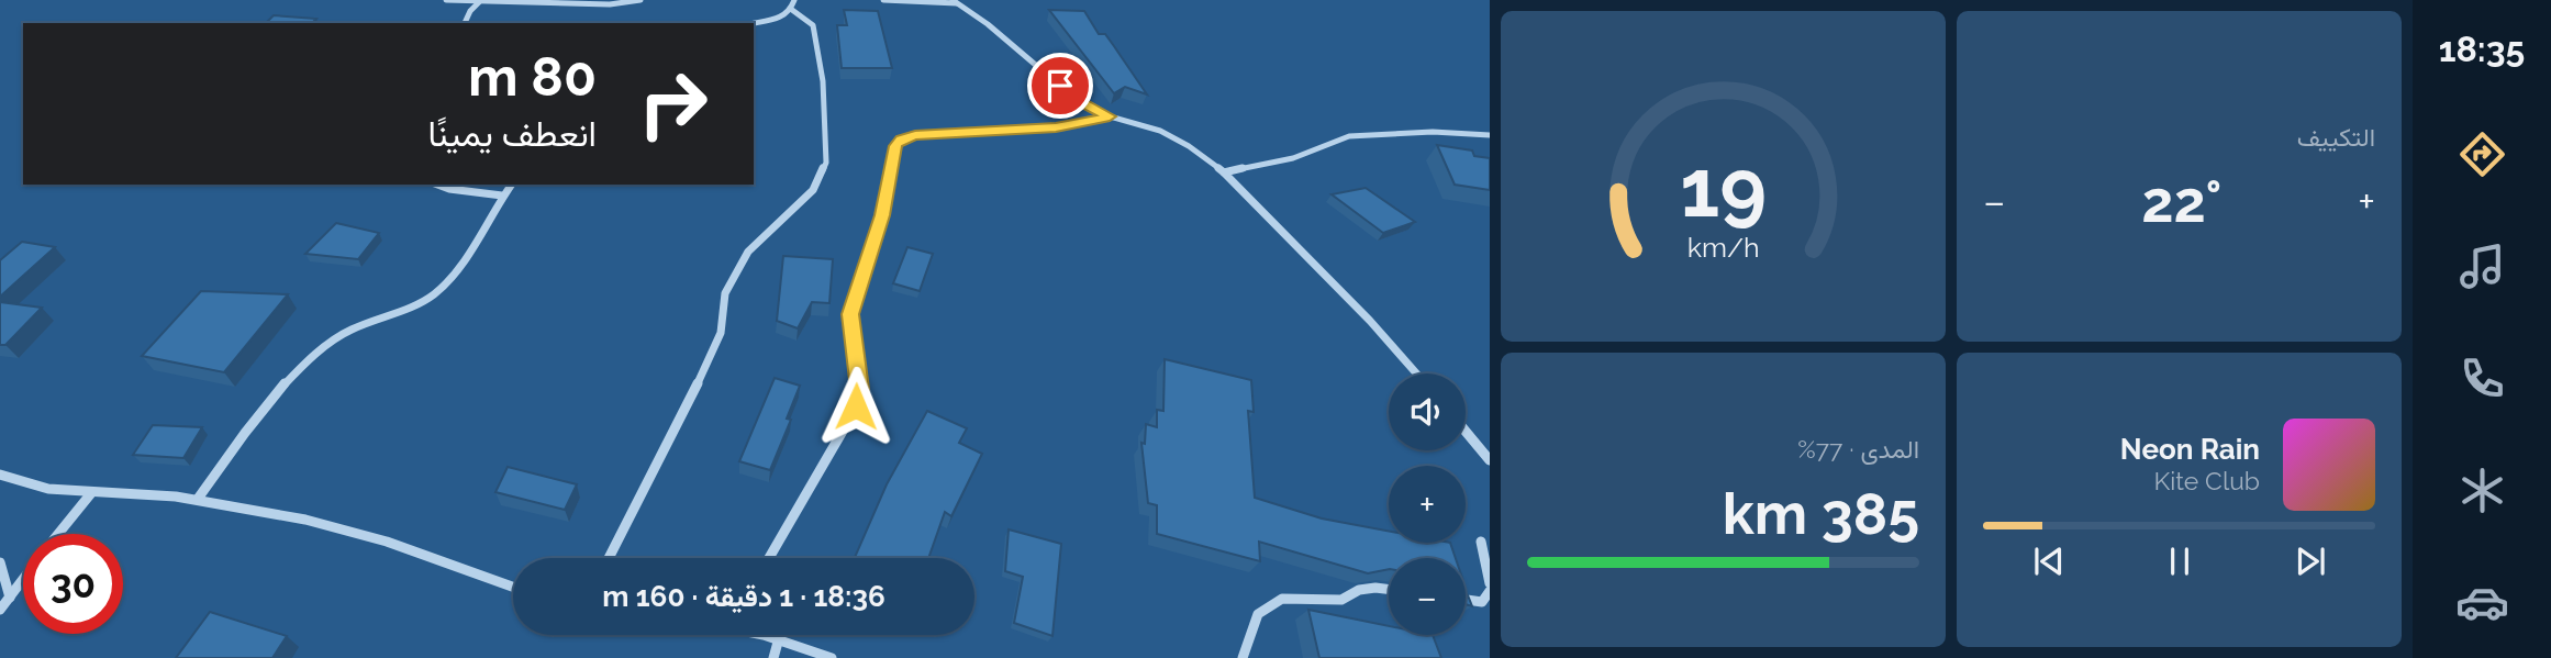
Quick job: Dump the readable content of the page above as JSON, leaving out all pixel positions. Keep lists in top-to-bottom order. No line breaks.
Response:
{"page":{"tabs":"18:35","tile":["التكييف",["المدى · 77%","385 km"]],"turn":["80 m","انعطف يمينًا"],"heat":["−","22°","+"],"map_buttons":["+","−"],"song":["Neon Rain","Kite Club"],"limit":"30","trip":"18:36 · 1 دقيقة · 160 m","gauge":["19","km/h"]}}
